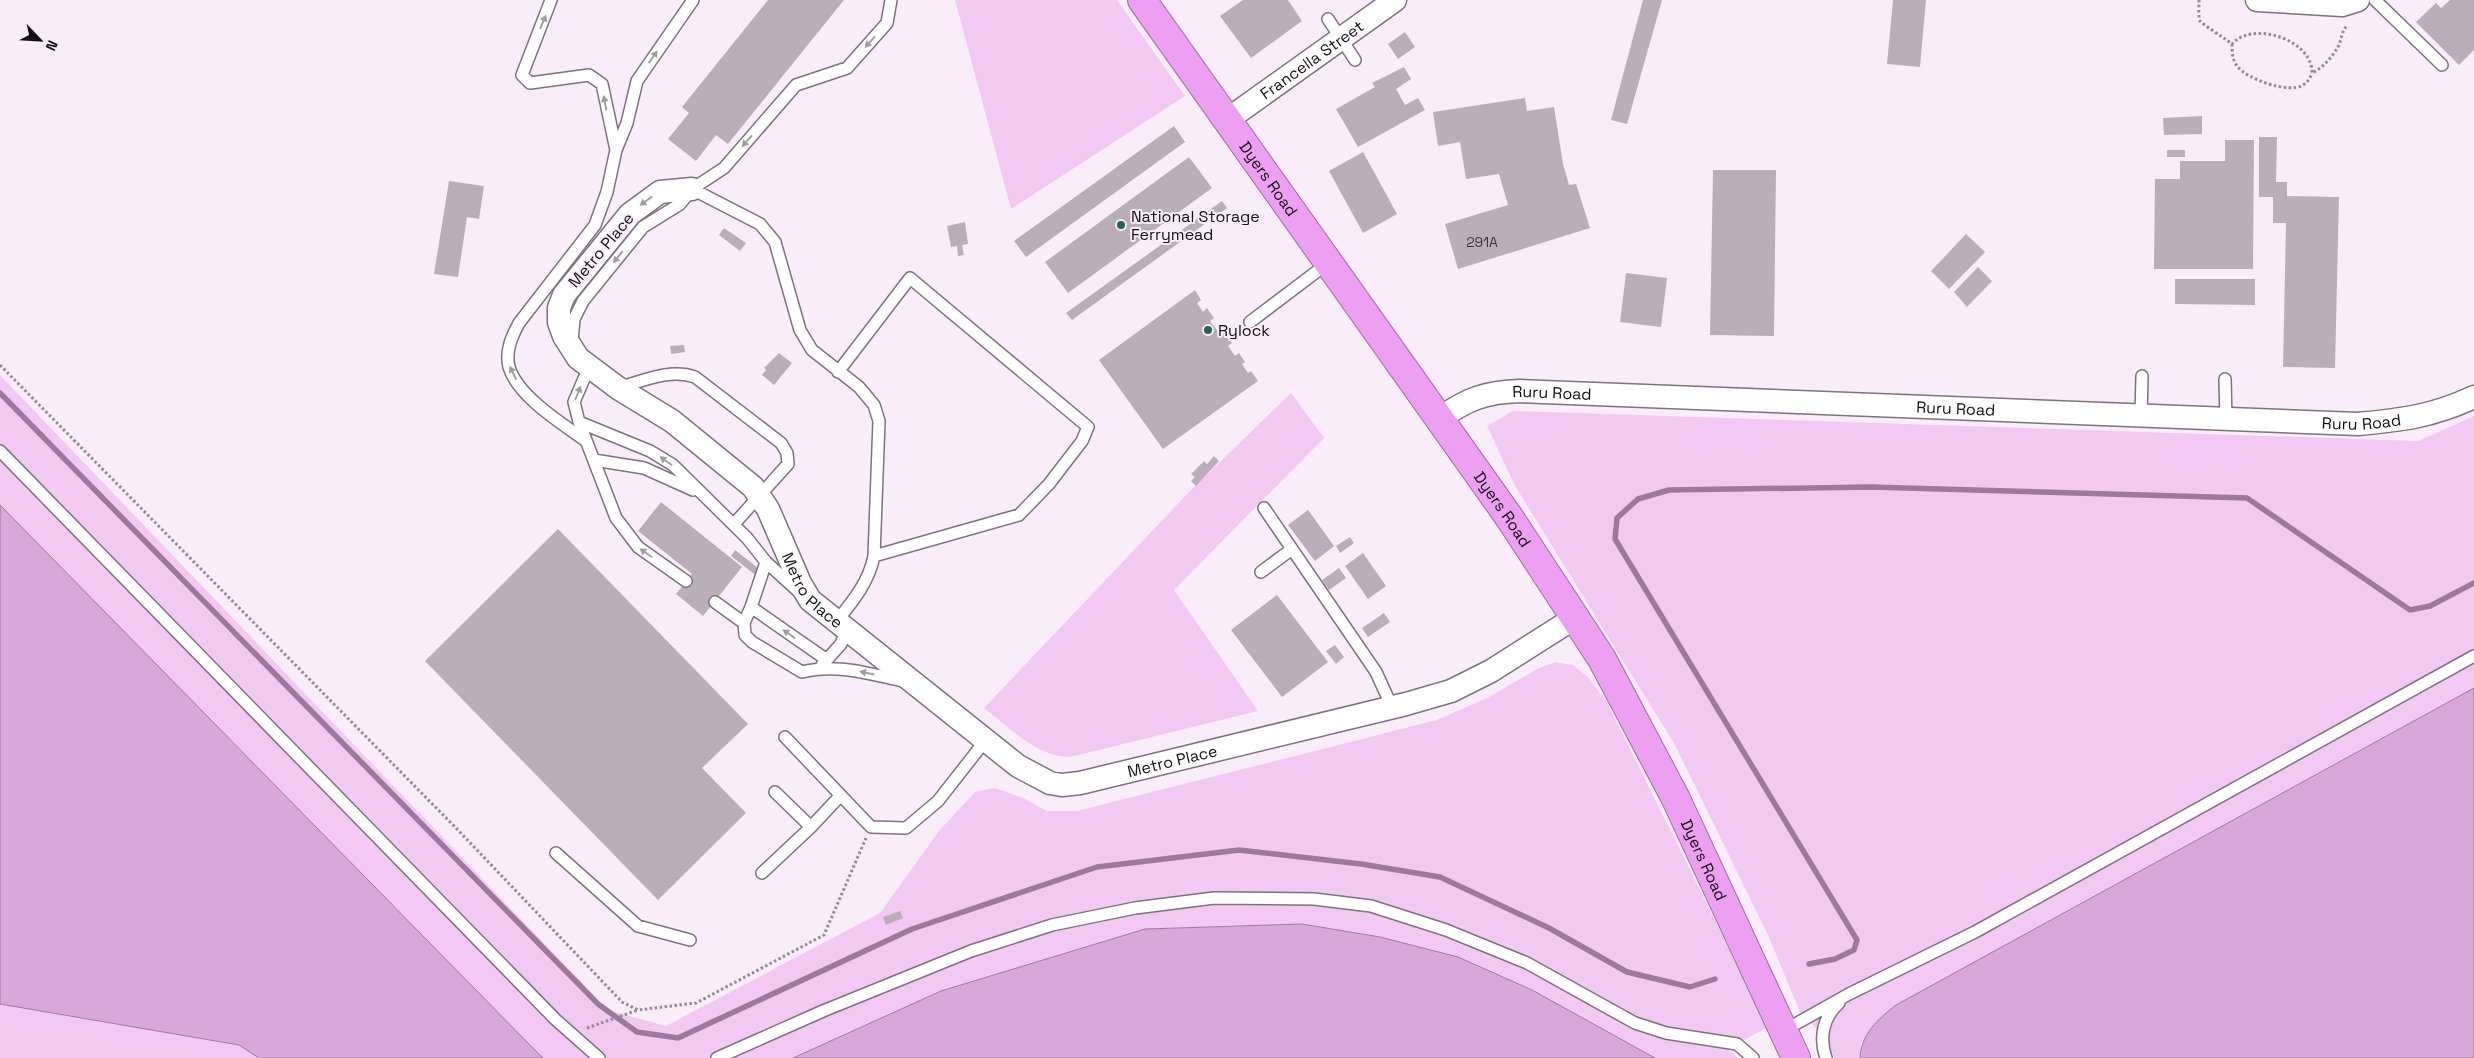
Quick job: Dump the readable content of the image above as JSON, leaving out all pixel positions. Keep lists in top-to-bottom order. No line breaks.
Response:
{"streets":{"highway":["Dyers Road"],"street":["Francella Street","Metro Place","Ruru Road"]},"crossings":[["Francella Street","Dyers Road"],["Dyers Road","Metro Place"],["Dyers Road","Ruru Road"]],"places":["National Storage Ferrymead","Rylock"],"house_numbers":["291A"],"north":"bottom right"}
